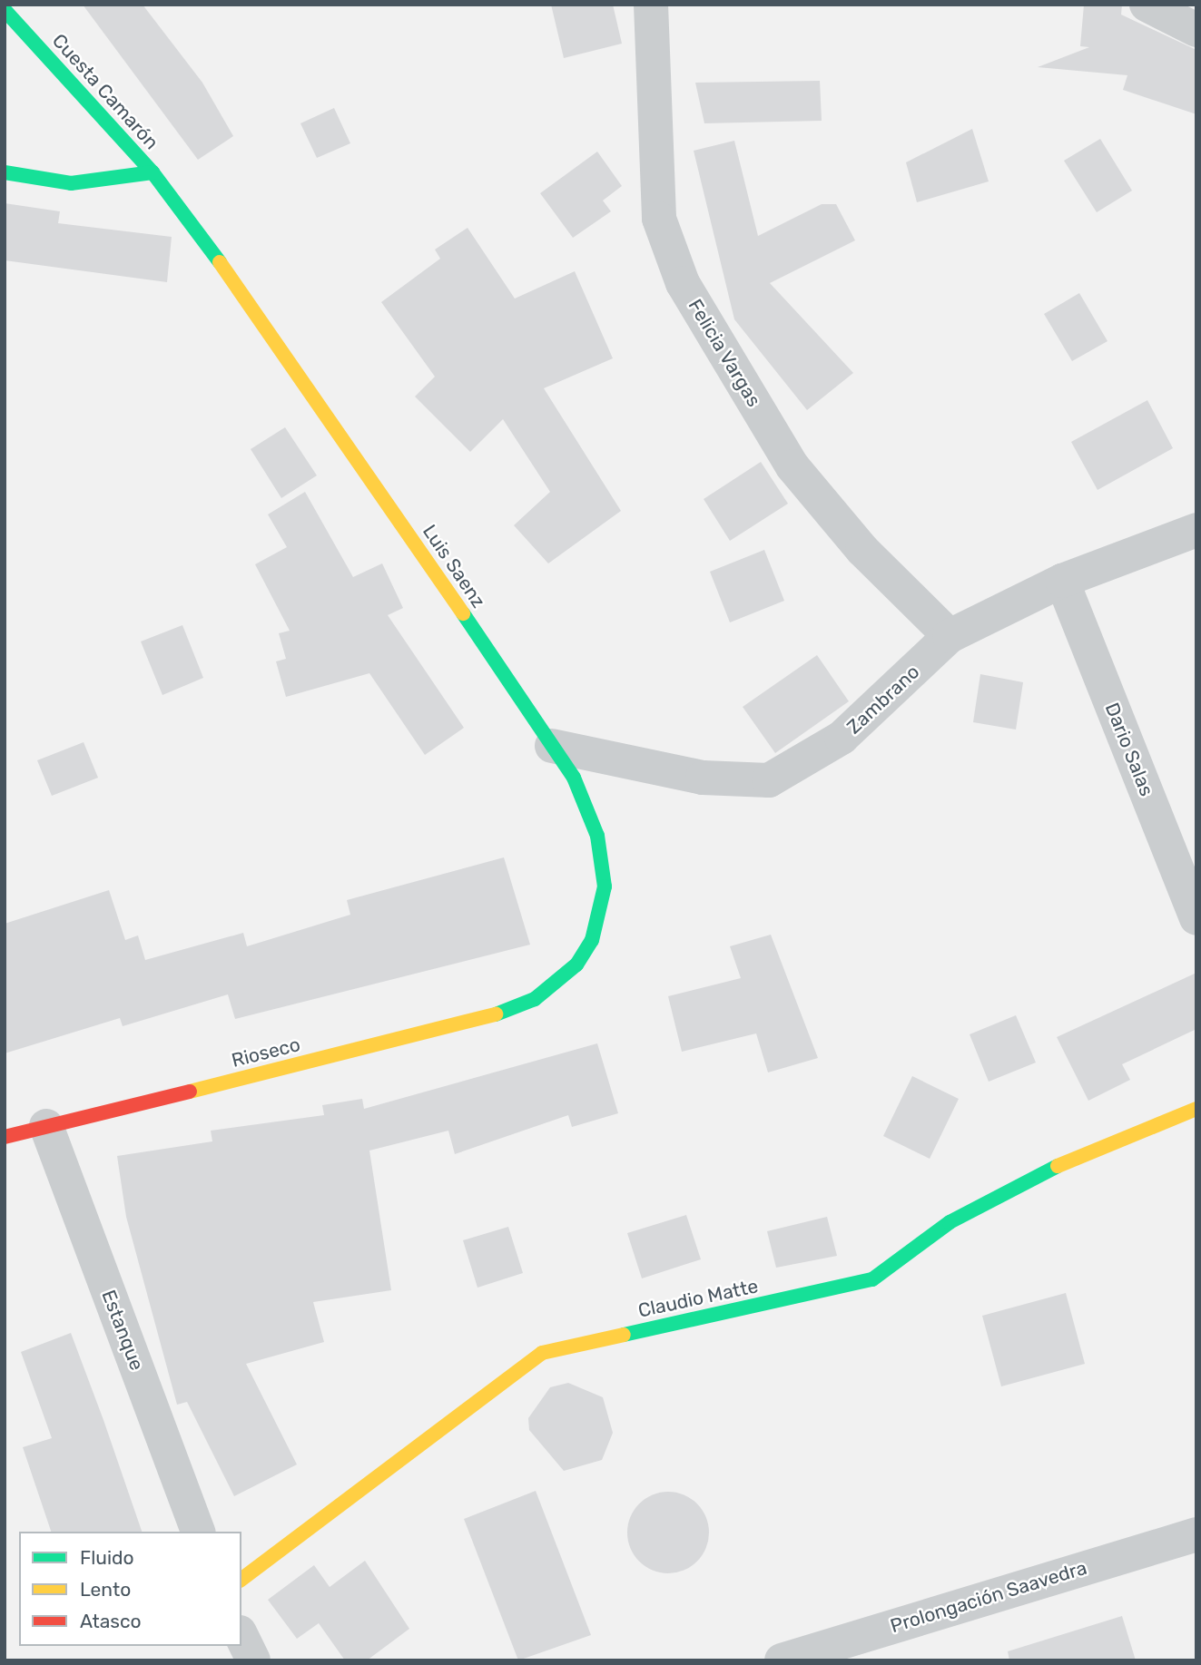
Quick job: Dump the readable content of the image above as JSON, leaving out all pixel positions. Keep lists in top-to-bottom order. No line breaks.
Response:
{"streets":{"main road":["Cuesta Camarón","Luis Saenz","Rioseco","Claudio Matte"],"street":["Felicia Vargas","Zambrano","Dario Salas","Estanque","Prolongación Saavedra"]},"crossings":[["Cuesta Camarón","Luis Saenz"],["Felicia Vargas","Zambrano"],["Luis Saenz","Zambrano"],["Luis Saenz","Rioseco"],["Zambrano","Dario Salas"],["Rioseco","Estanque"]],"legend":["Fluido","Lento","Atasco"]}
